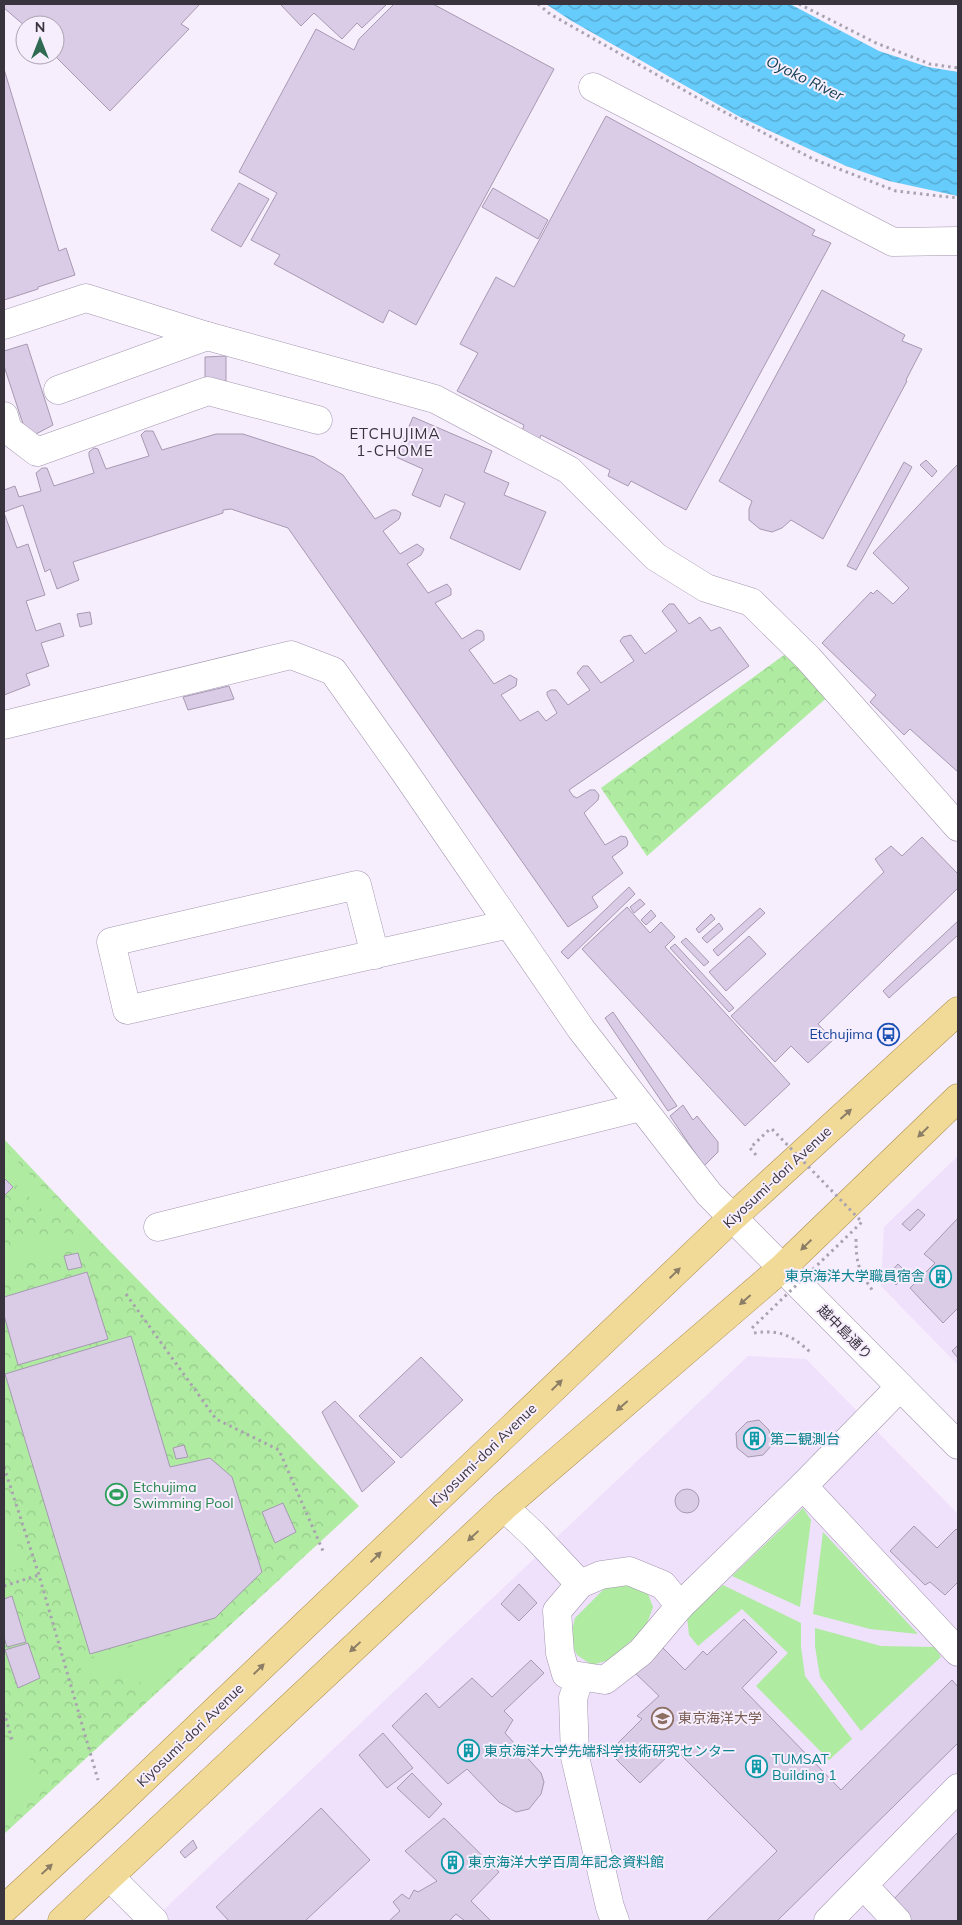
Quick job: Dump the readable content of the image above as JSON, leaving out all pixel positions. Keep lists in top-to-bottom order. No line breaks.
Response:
{"streets":{"main road":["Kiyosumi-dori Avenue"],"street":["越中島通り"]},"crossings":[["Kiyosumi-dori Avenue","越中島通り"]],"districts":["ETCHUJIMA 1-CHOME"],"water":["Oyoko River"],"places":{"bus stop":["Etchujima"],"building":["東京海洋大学職員宿舎","第二観測台","東京海洋大学先端科学技術研究センター","TUMSAT Building 1","東京海洋大学百周年記念資料館"],"sports":["Etchujima Swimming Pool"],"school or university":["東京海洋大学"]},"north":"top"}
